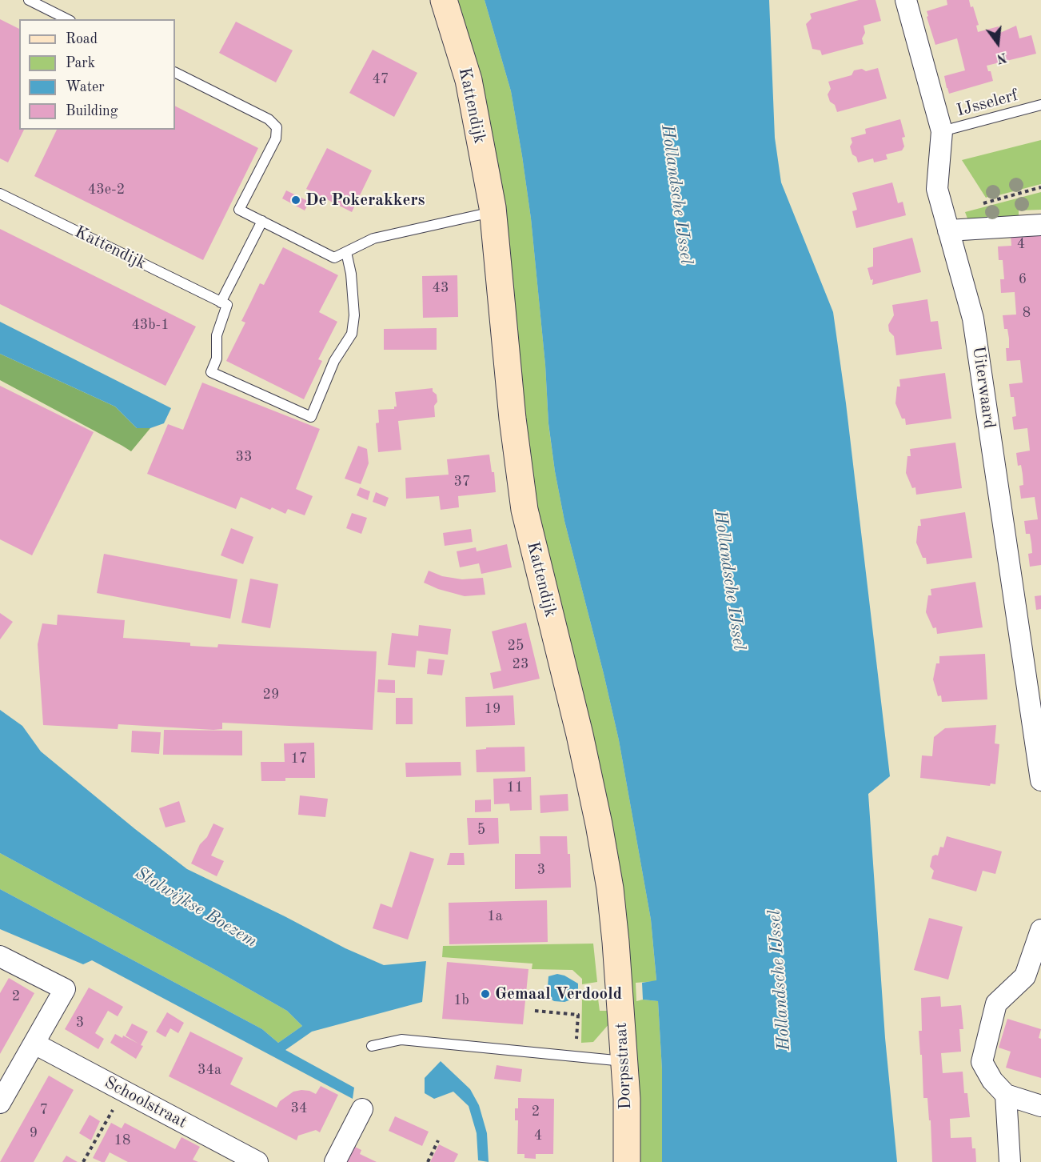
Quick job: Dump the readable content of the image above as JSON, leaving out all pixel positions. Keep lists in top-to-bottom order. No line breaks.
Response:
{"streets":{"street":["Kattendijk","Uiterwaard","Dorpsstraat","Schoolstraat"],"lane":["IJsselerf"]},"crossings":[["IJsselerf","Uiterwaard"],["Kattendijk","Dorpsstraat"]],"water":["Hollandsche IJssel","Stolwijkse Boezem"],"places":["De Pokerakkers","Gemaal Verdoold"],"house_numbers":["47","43e-2","4","6","43","8","43b-1","33","37","25","23","29","19","17","11","5","3","1a","2","1b","3","34a","34","7","2","9","4","18"],"legend":["Road","Park","Water","Building"],"north":"bottom"}
